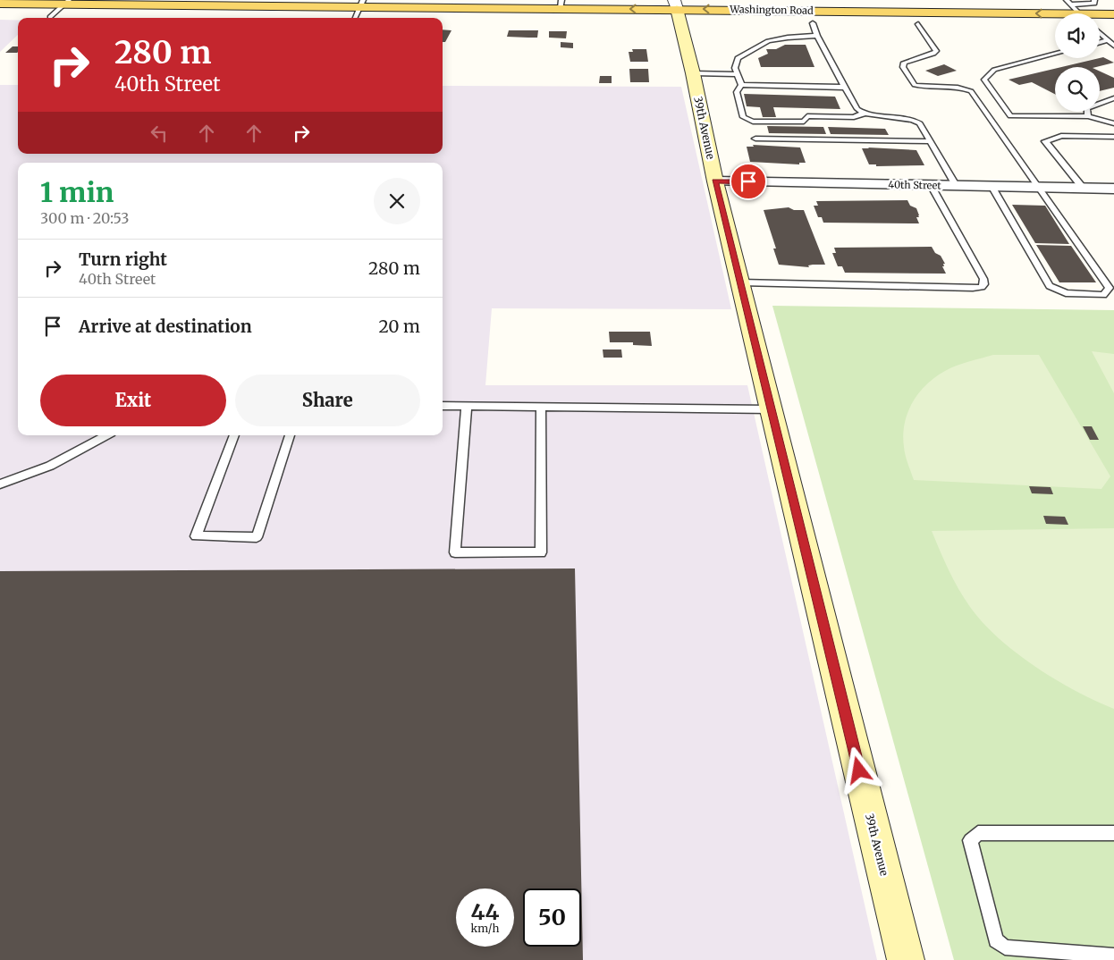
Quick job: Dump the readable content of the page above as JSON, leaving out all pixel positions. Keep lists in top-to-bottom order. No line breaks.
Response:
{"streets":{"main road":["Washington Road","39th Avenue"],"street":["40th Street"]},"crossings":[["Washington Road","39th Avenue"],["39th Avenue","40th Street"]],"page":{"turn":["280 m","40th Street"],"heading":["1 min","300 m · 20:53"],"list":[{"name":"Turn right","note":"40th Street","value":"280 m"},{"name":"Arrive at destination","value":"20 m"}],"buttons":["Exit","Share"],"speed":"44 km/h","limit":"50"}}
